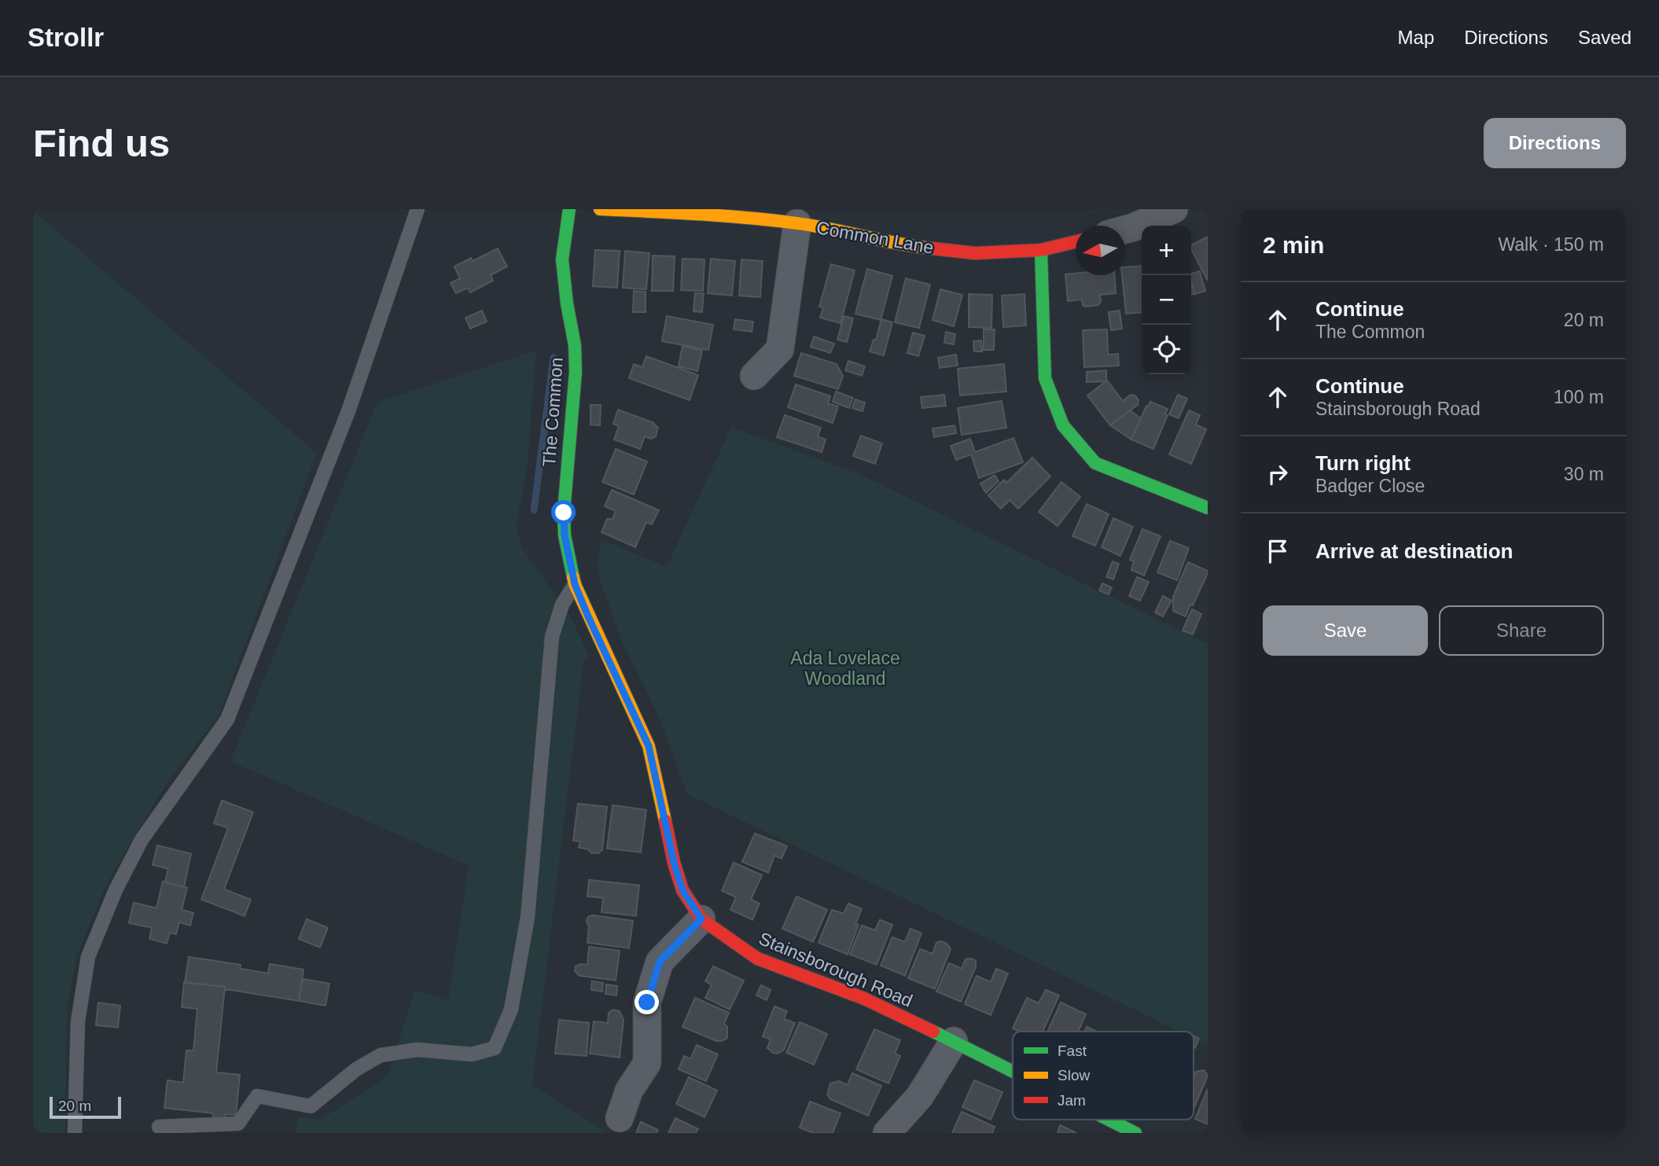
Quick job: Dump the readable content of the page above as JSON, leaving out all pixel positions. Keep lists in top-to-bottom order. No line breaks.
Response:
{"streets":{"street":["Common Lane","The Common","Stainsborough Road"]},"crossings":[["The Common","Stainsborough Road"]],"parks":["Ada Lovelace Woodland"],"legend":["Fast","Slow","Jam"],"scale_bar":"20 m","north":"left","page":{"header":"Strollr","nav":["Map","Directions","Saved"],"buttons":["Directions",["Save","Share"]],"title":"Find us","heading":["2 min","Walk · 150 m"],"map_buttons":["+","−"],"list":[["Continue","The Common","20 m"],["Continue","Stainsborough Road","100 m"],["Turn right","Badger Close","30 m"],"Arrive at destination"],"scale":"20 m"}}
